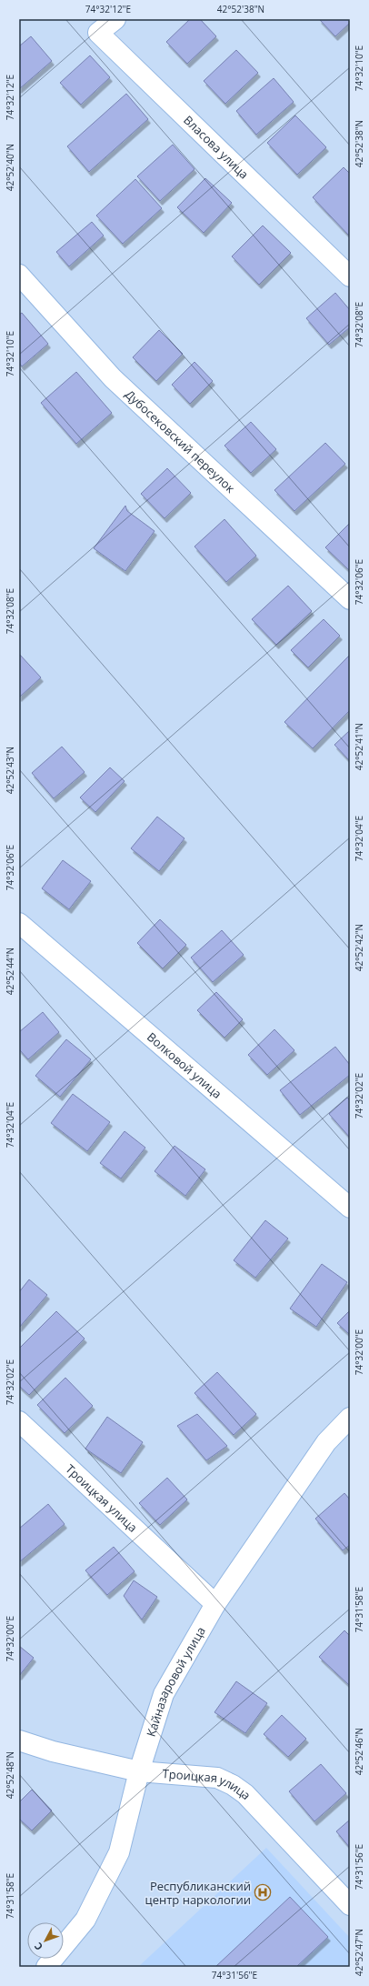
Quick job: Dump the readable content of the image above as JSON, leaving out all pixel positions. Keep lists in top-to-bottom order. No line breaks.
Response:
{"streets":{"street":["Власова улица","Дубосековский переулок","Волковой улица","Троицкая улица","Кайназаровой улица"]},"crossings":[["Троицкая улица","Кайназаровой улица"]],"places":{"hospital":["Республиканский центр наркологии"]},"north":"bottom left","coordinates":["74°32'12\"E","42°52'38\"N","74°32'10\"E","42°52'40\"N","74°32'08\"E","74°32'06\"E","42°52'41\"N","42°52'43\"N","74°32'04\"E","42°52'42\"N","42°52'44\"N","74°32'02\"E","74°32'00\"E","74°31'58\"E","42°52'46\"N","42°52'48\"N","74°31'56\"E","42°52'47\"N"]}
